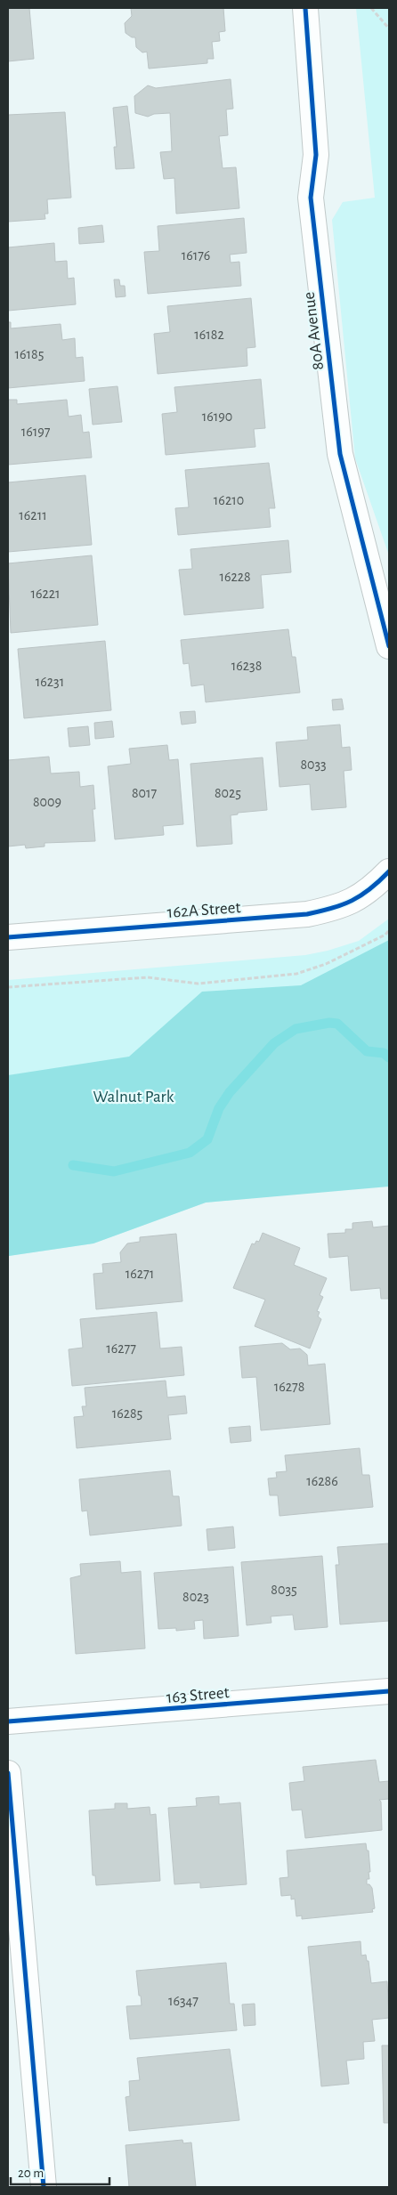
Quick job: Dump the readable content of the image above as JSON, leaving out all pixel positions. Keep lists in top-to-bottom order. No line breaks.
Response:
{"streets":{"street":["80A Avenue","162A Street","163 Street"]},"parks":["Walnut Park"],"house_numbers":["16176","16182","16185","16190","16197","16210","16211","16228","16221","16238","16231","8033","8017","8025","8009","16271","16277","16278","16285","16286","8035","8023","16347"],"scale_bar":"20 m"}
